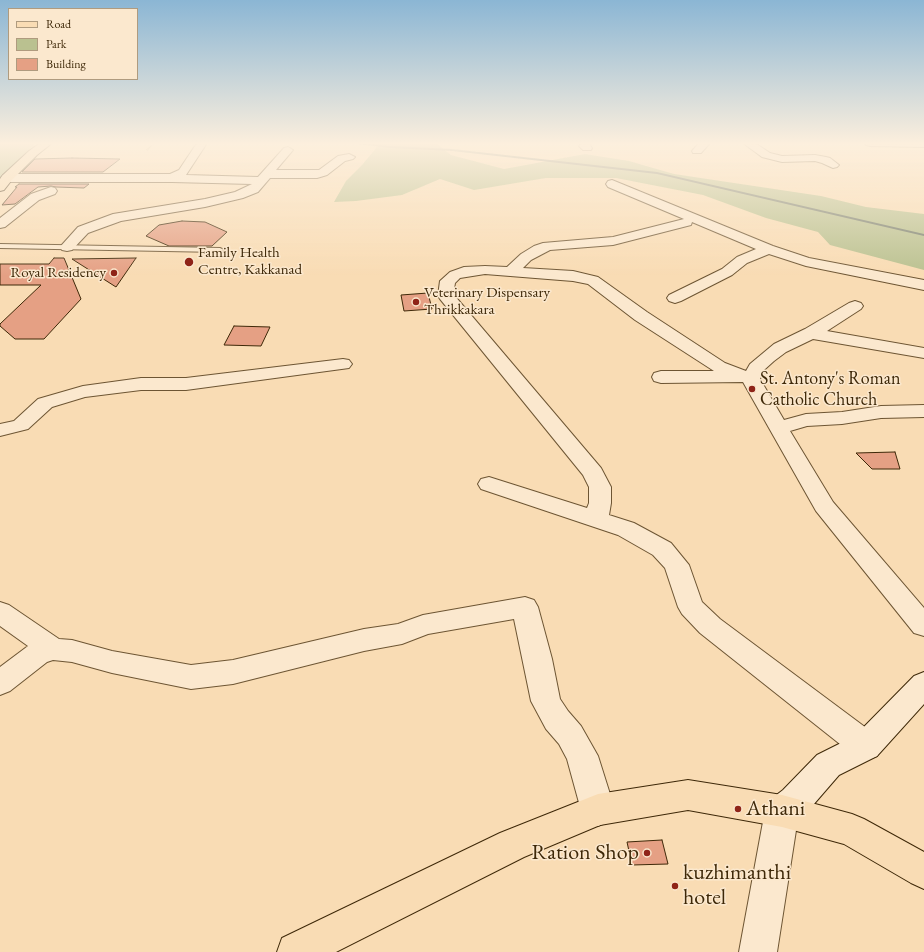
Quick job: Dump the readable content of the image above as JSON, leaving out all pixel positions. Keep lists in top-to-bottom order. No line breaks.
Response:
{"places":["Family Health Centre, Kakkanad","Royal Residency","Veterinary Dispensary Thrikkakara","St. Antony's Roman Catholic Church","Athani","Ration Shop","kuzhimanthi hotel"],"legend":["Road","Park","Building"]}
